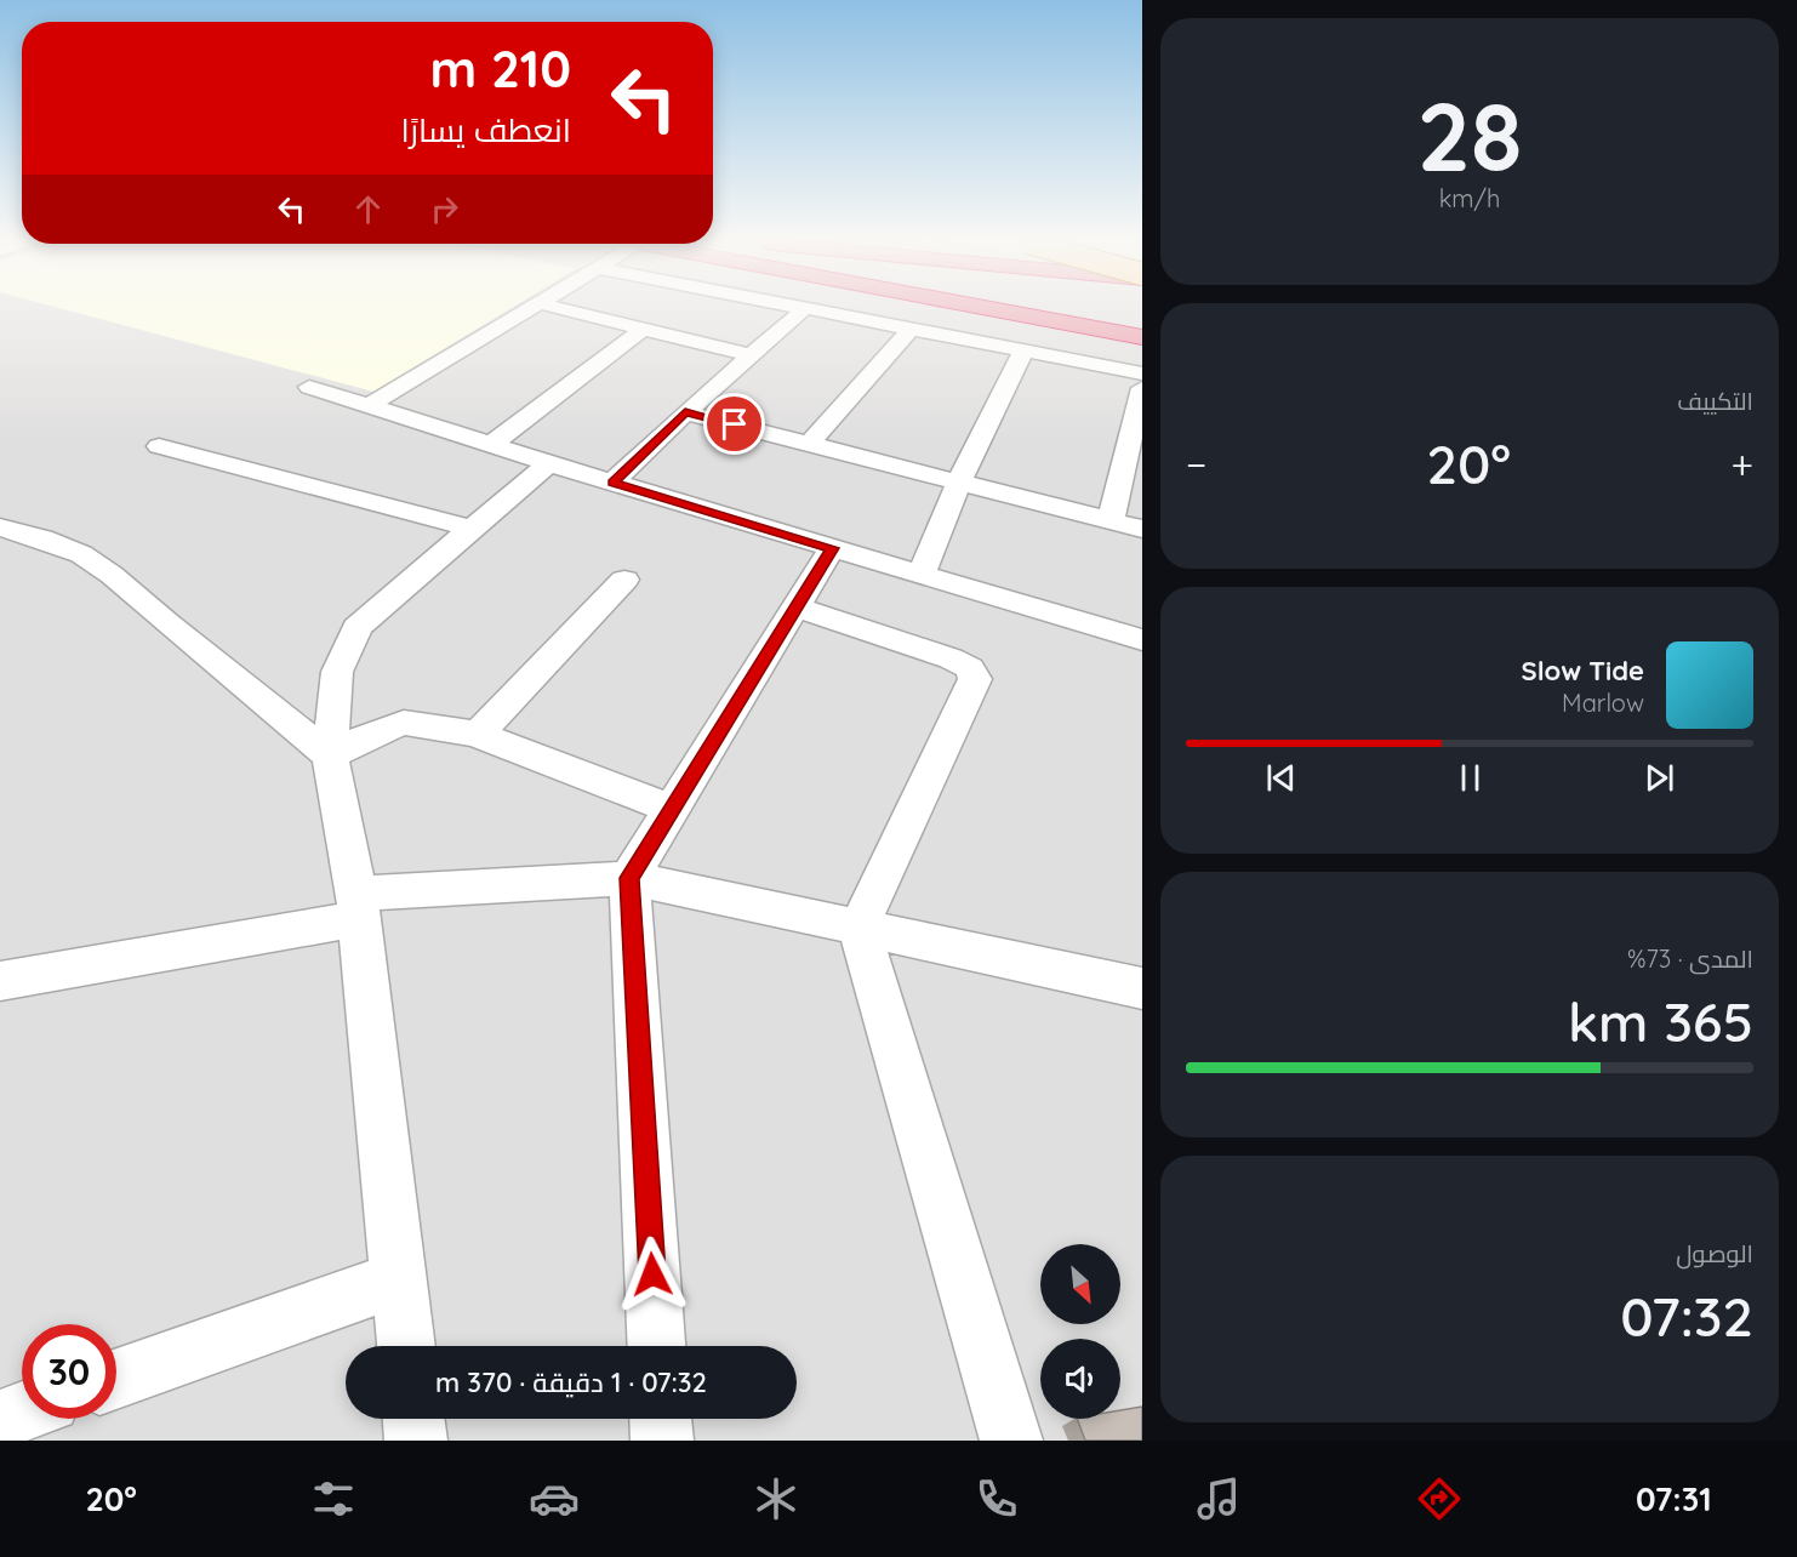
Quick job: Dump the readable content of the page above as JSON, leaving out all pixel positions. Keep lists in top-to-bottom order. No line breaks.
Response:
{"north":"bottom right","page":{"tile":[["28","km/h"],"التكييف",["المدى · 73%","365 km"],["الوصول","07:32"]],"turn":["210 m","انعطف يسارًا"],"heat":["−","20°","+"],"song":["Slow Tide","Marlow"],"limit":"30","trip":"07:32 · 1 دقيقة · 370 m","tabs":["07:31","20°"]}}
